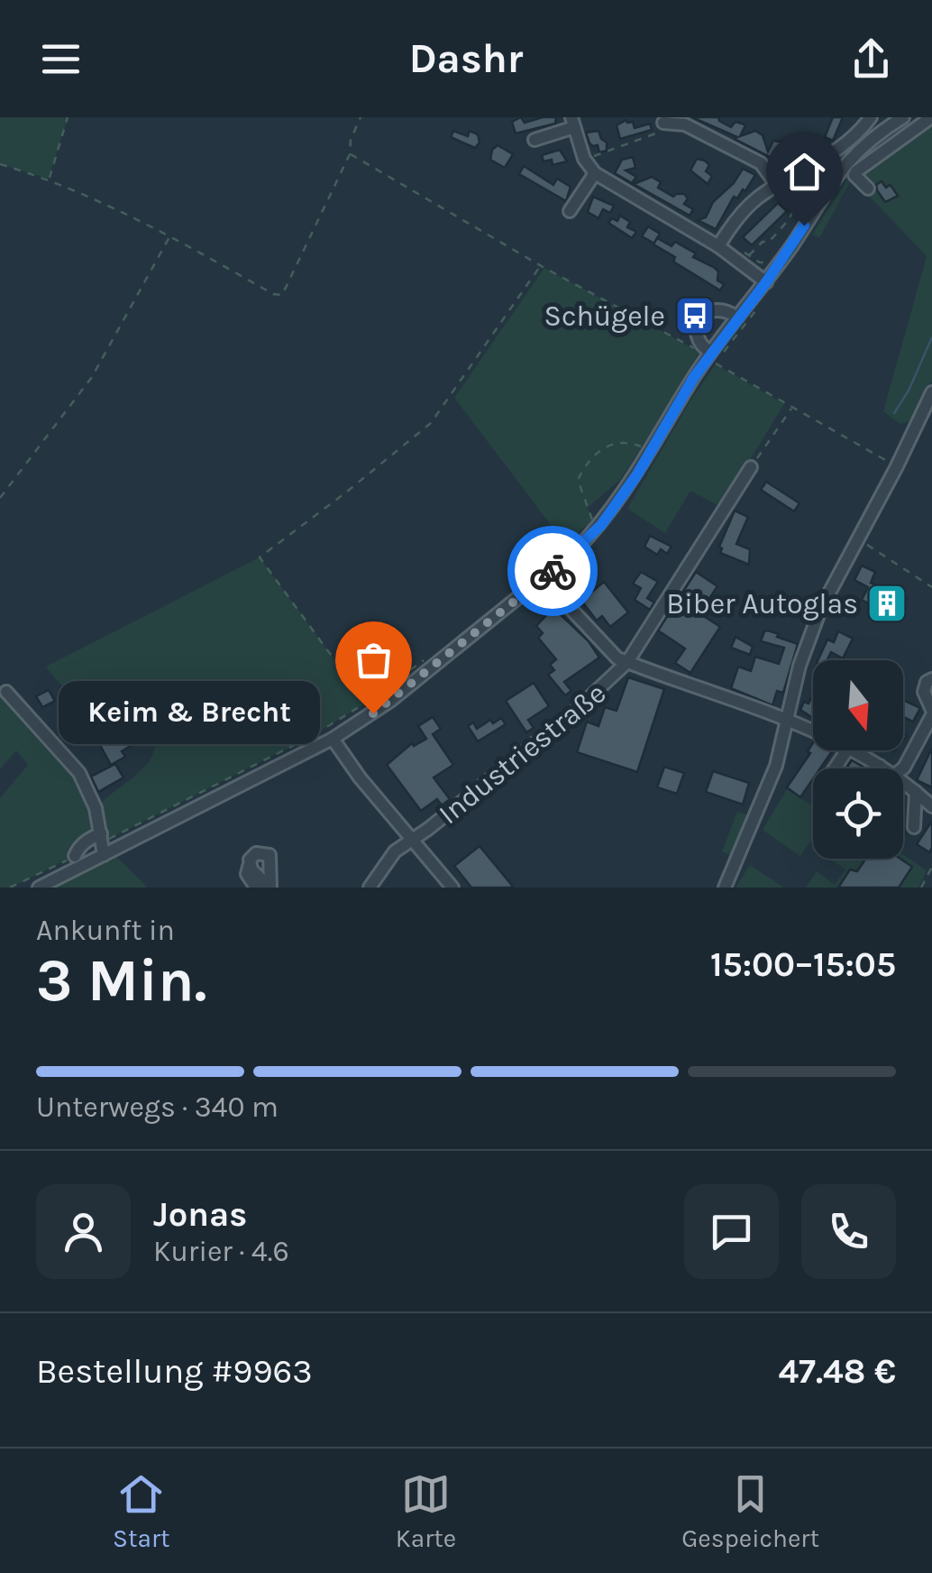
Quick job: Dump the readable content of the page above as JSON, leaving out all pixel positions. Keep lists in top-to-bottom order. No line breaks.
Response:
{"streets":{"street":["Industriestraße"]},"places":{"bus stop":["Schügele"],"building":["Biber Autoglas"],"other":["Keim & Brecht"]},"north":"bottom","page":{"header":"Dashr","bubble":"Keim & Brecht","heading":["3 Min.","Ankunft in","15:00–15:05"],"panel":["Jonas","Kurier · 4.6","Bestellung #9963","47.48 €"],"bar":"Unterwegs · 340 m","tabs":["Start","Karte","Gespeichert"]}}
